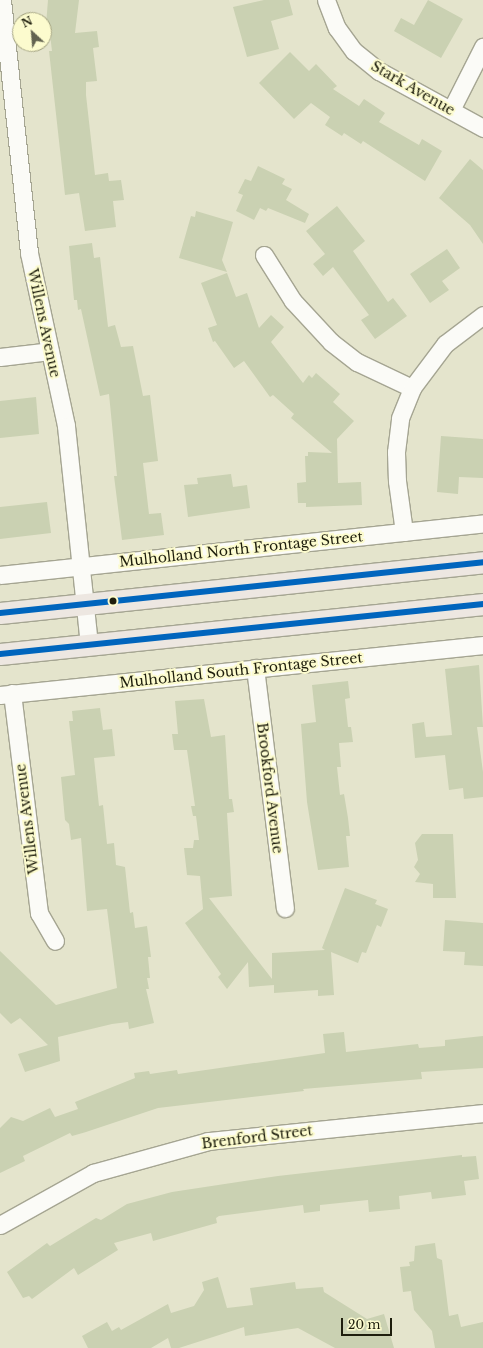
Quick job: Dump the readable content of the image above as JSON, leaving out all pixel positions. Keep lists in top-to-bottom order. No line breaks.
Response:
{"streets":{"street":["Stark Avenue","Willens Avenue","Mulholland North Frontage Street","Mulholland South Frontage Street","Brookford Avenue","Brenford Street"]},"crossings":[["Willens Avenue","Mulholland North Frontage Street"],["Willens Avenue","Mulholland South Frontage Street"],["Mulholland South Frontage Street","Brookford Avenue"]],"scale_bar":"20 m","north":"top left"}
